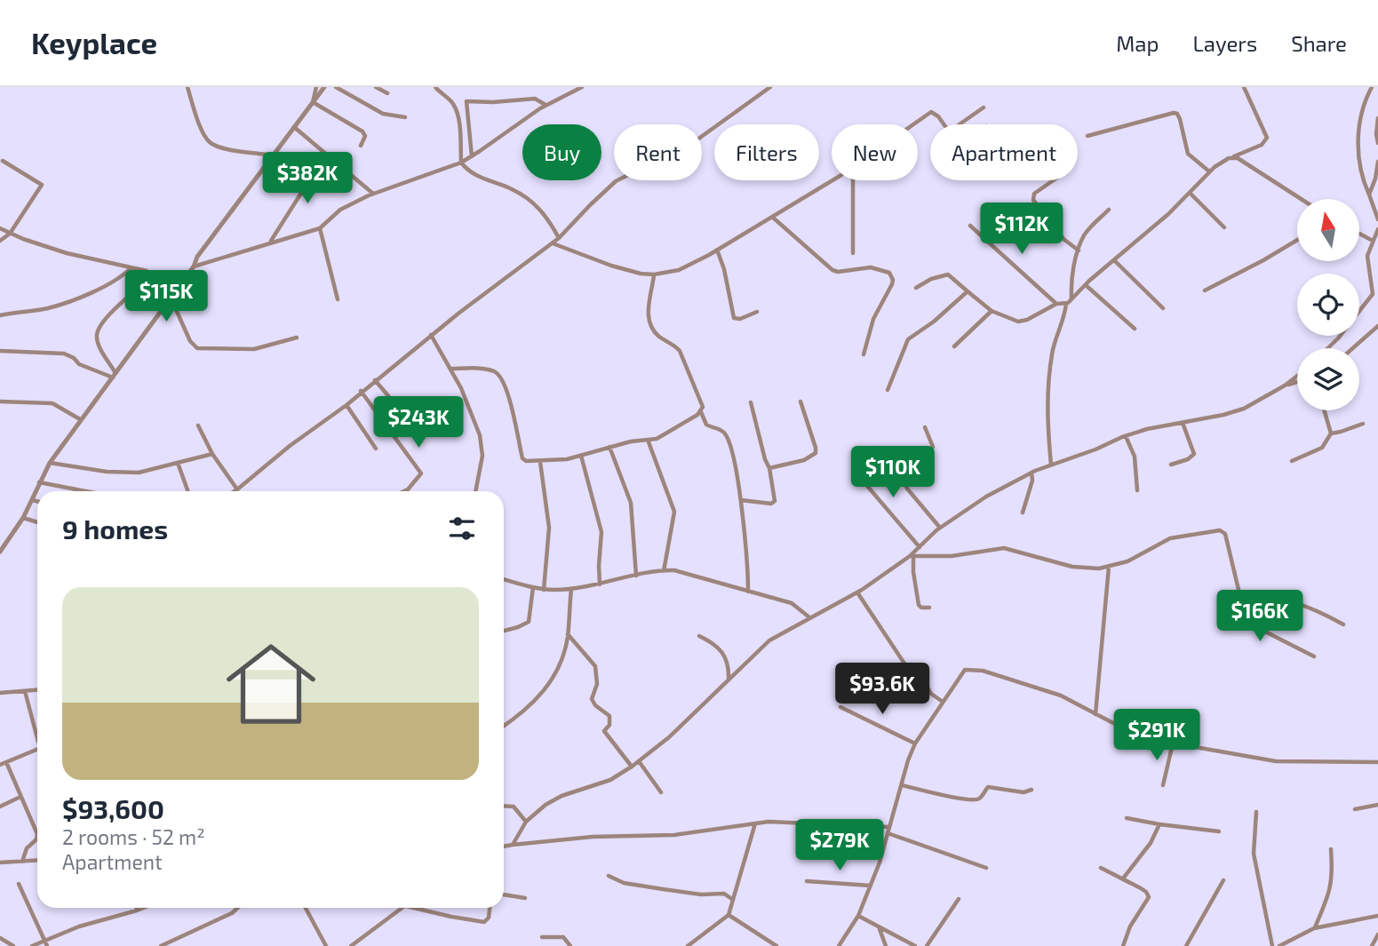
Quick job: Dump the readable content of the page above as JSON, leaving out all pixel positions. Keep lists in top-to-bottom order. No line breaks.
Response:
{"north":"top","page":{"header":"Keyplace","nav":["Map","Layers","Share"],"chip":["Buy","Rent","Filters","New","Apartment"],"price":["$382K","$112K","$115K","$243K","$110K","$166K","$93.6K","$291K","$279K"],"heading":"9 homes","list":[{"name":"$93,600","note":"2 rooms · 52 m² · Apartment"}]}}
